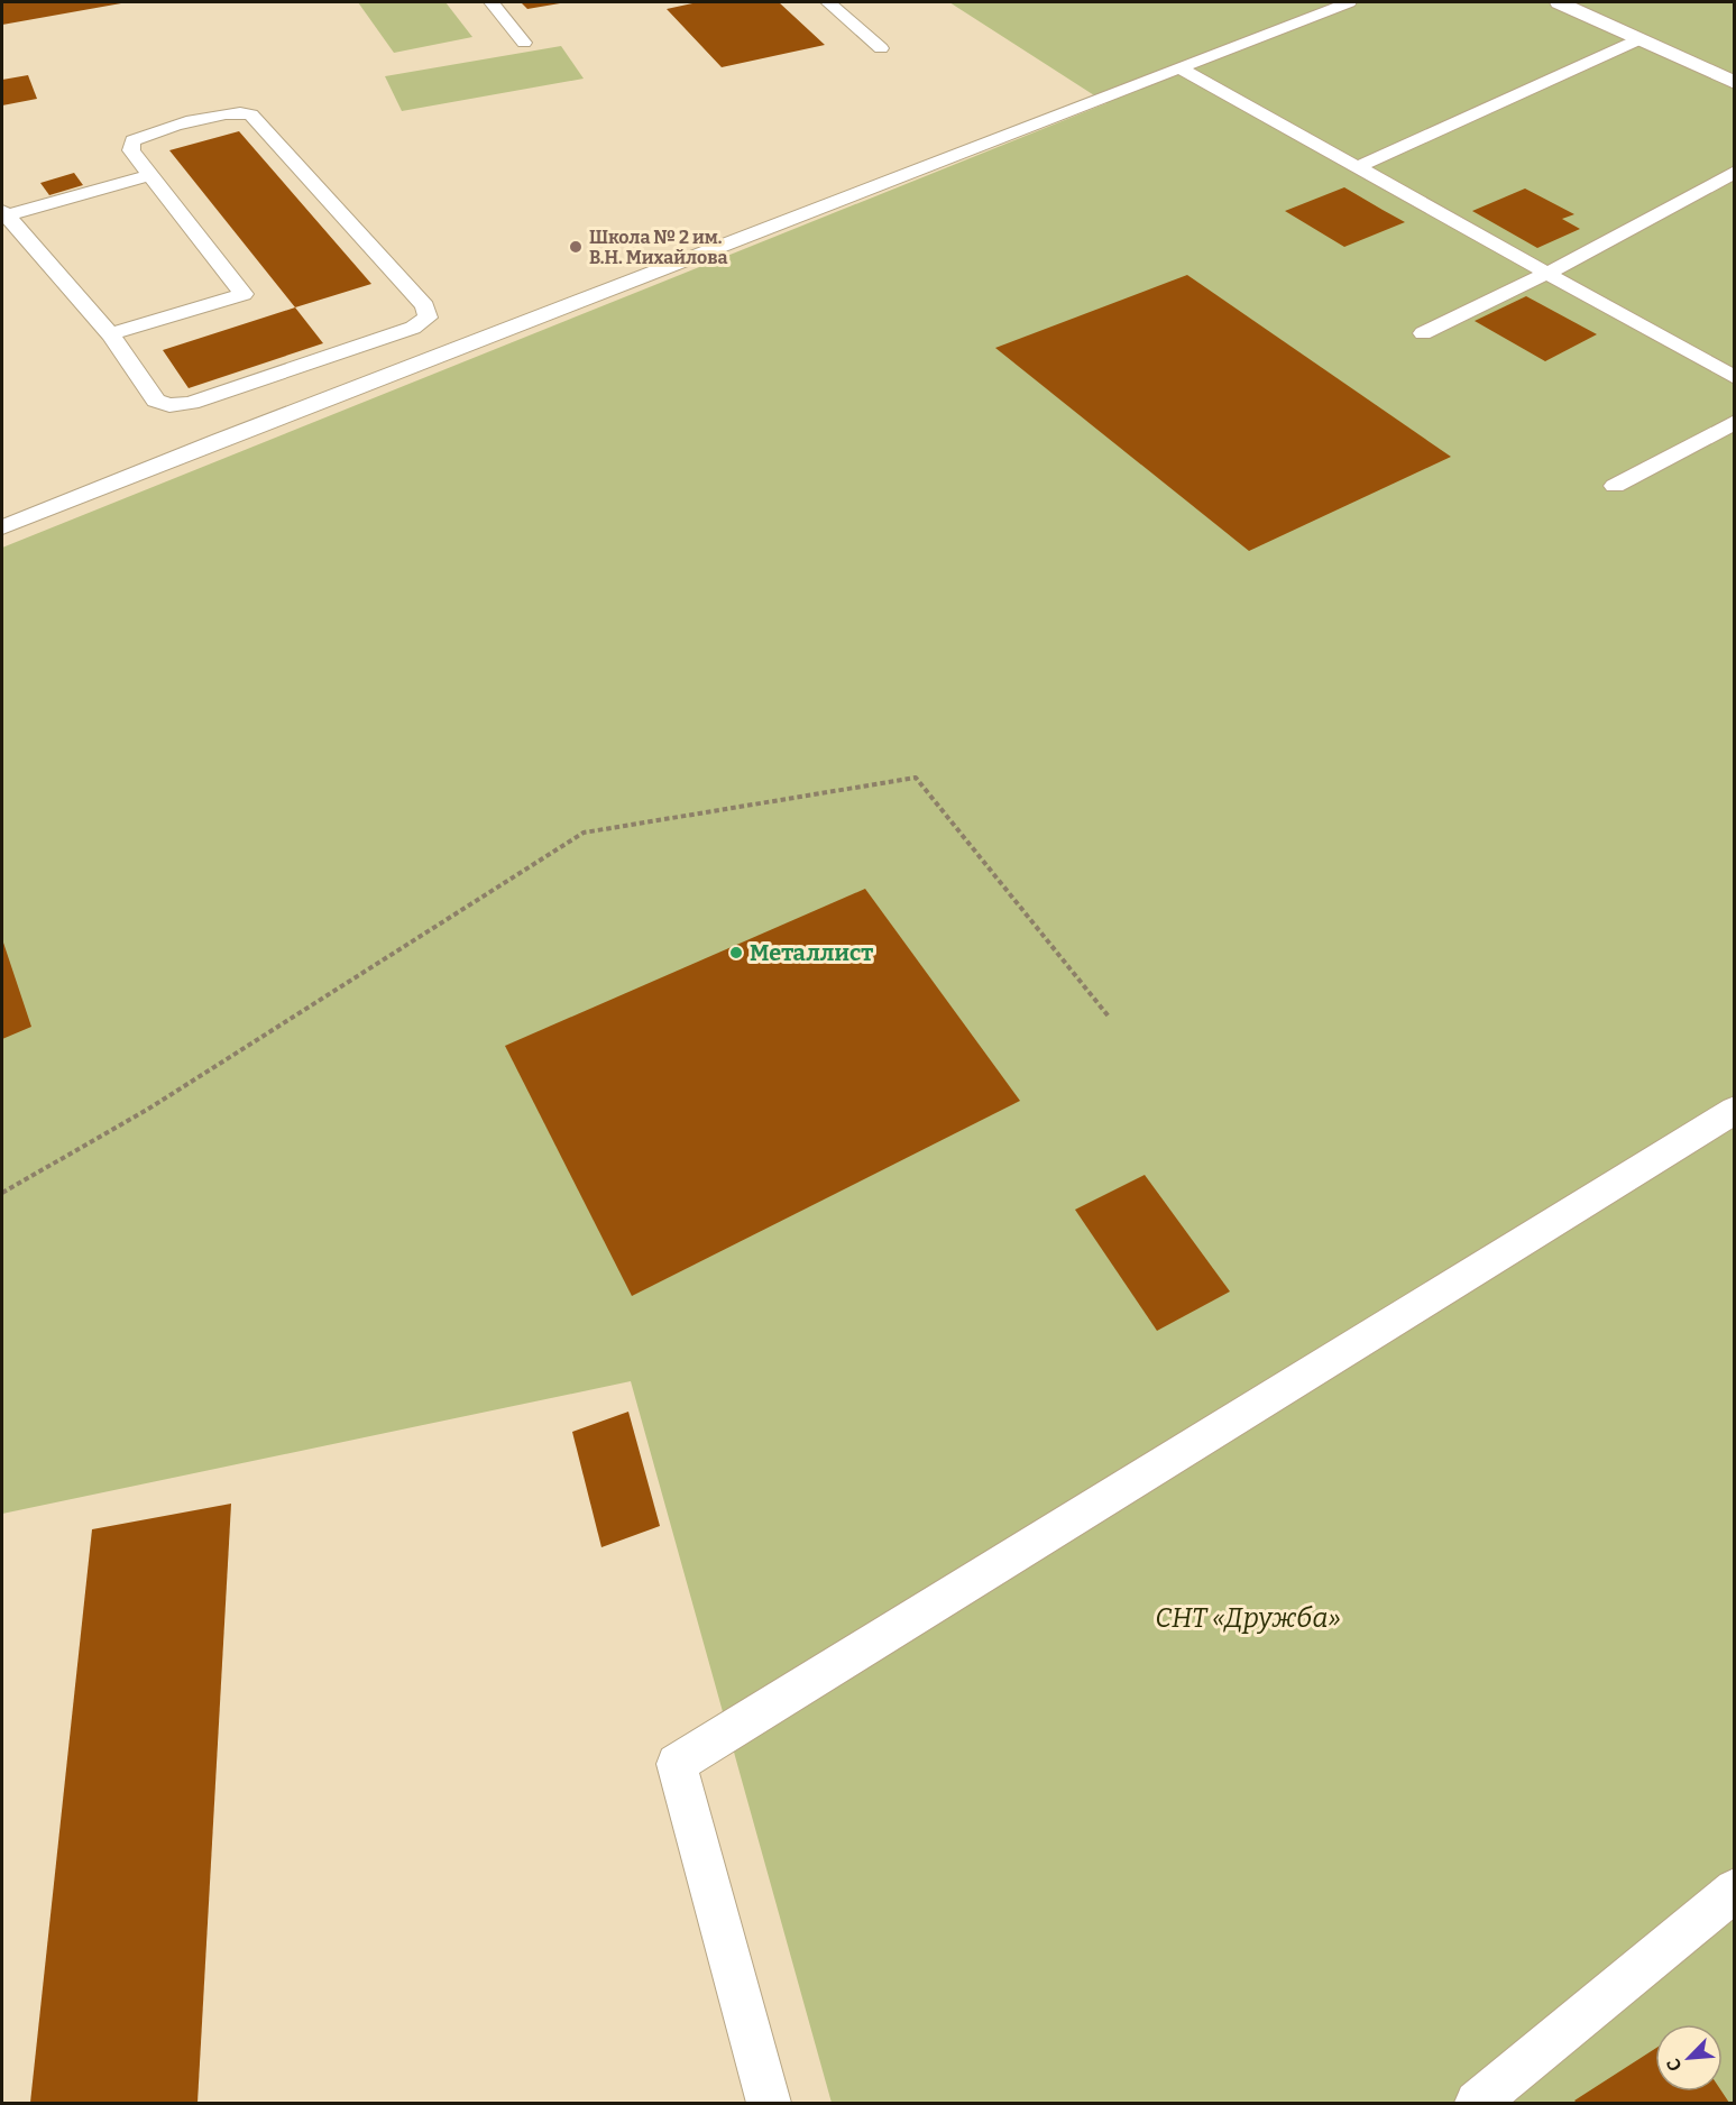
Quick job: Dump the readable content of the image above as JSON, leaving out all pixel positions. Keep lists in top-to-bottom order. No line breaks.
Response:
{"parks":["СНТ «Дружба»"],"places":["Школа № 2 им. В.Н. Михайлова","Металлист"],"north":"bottom left"}
